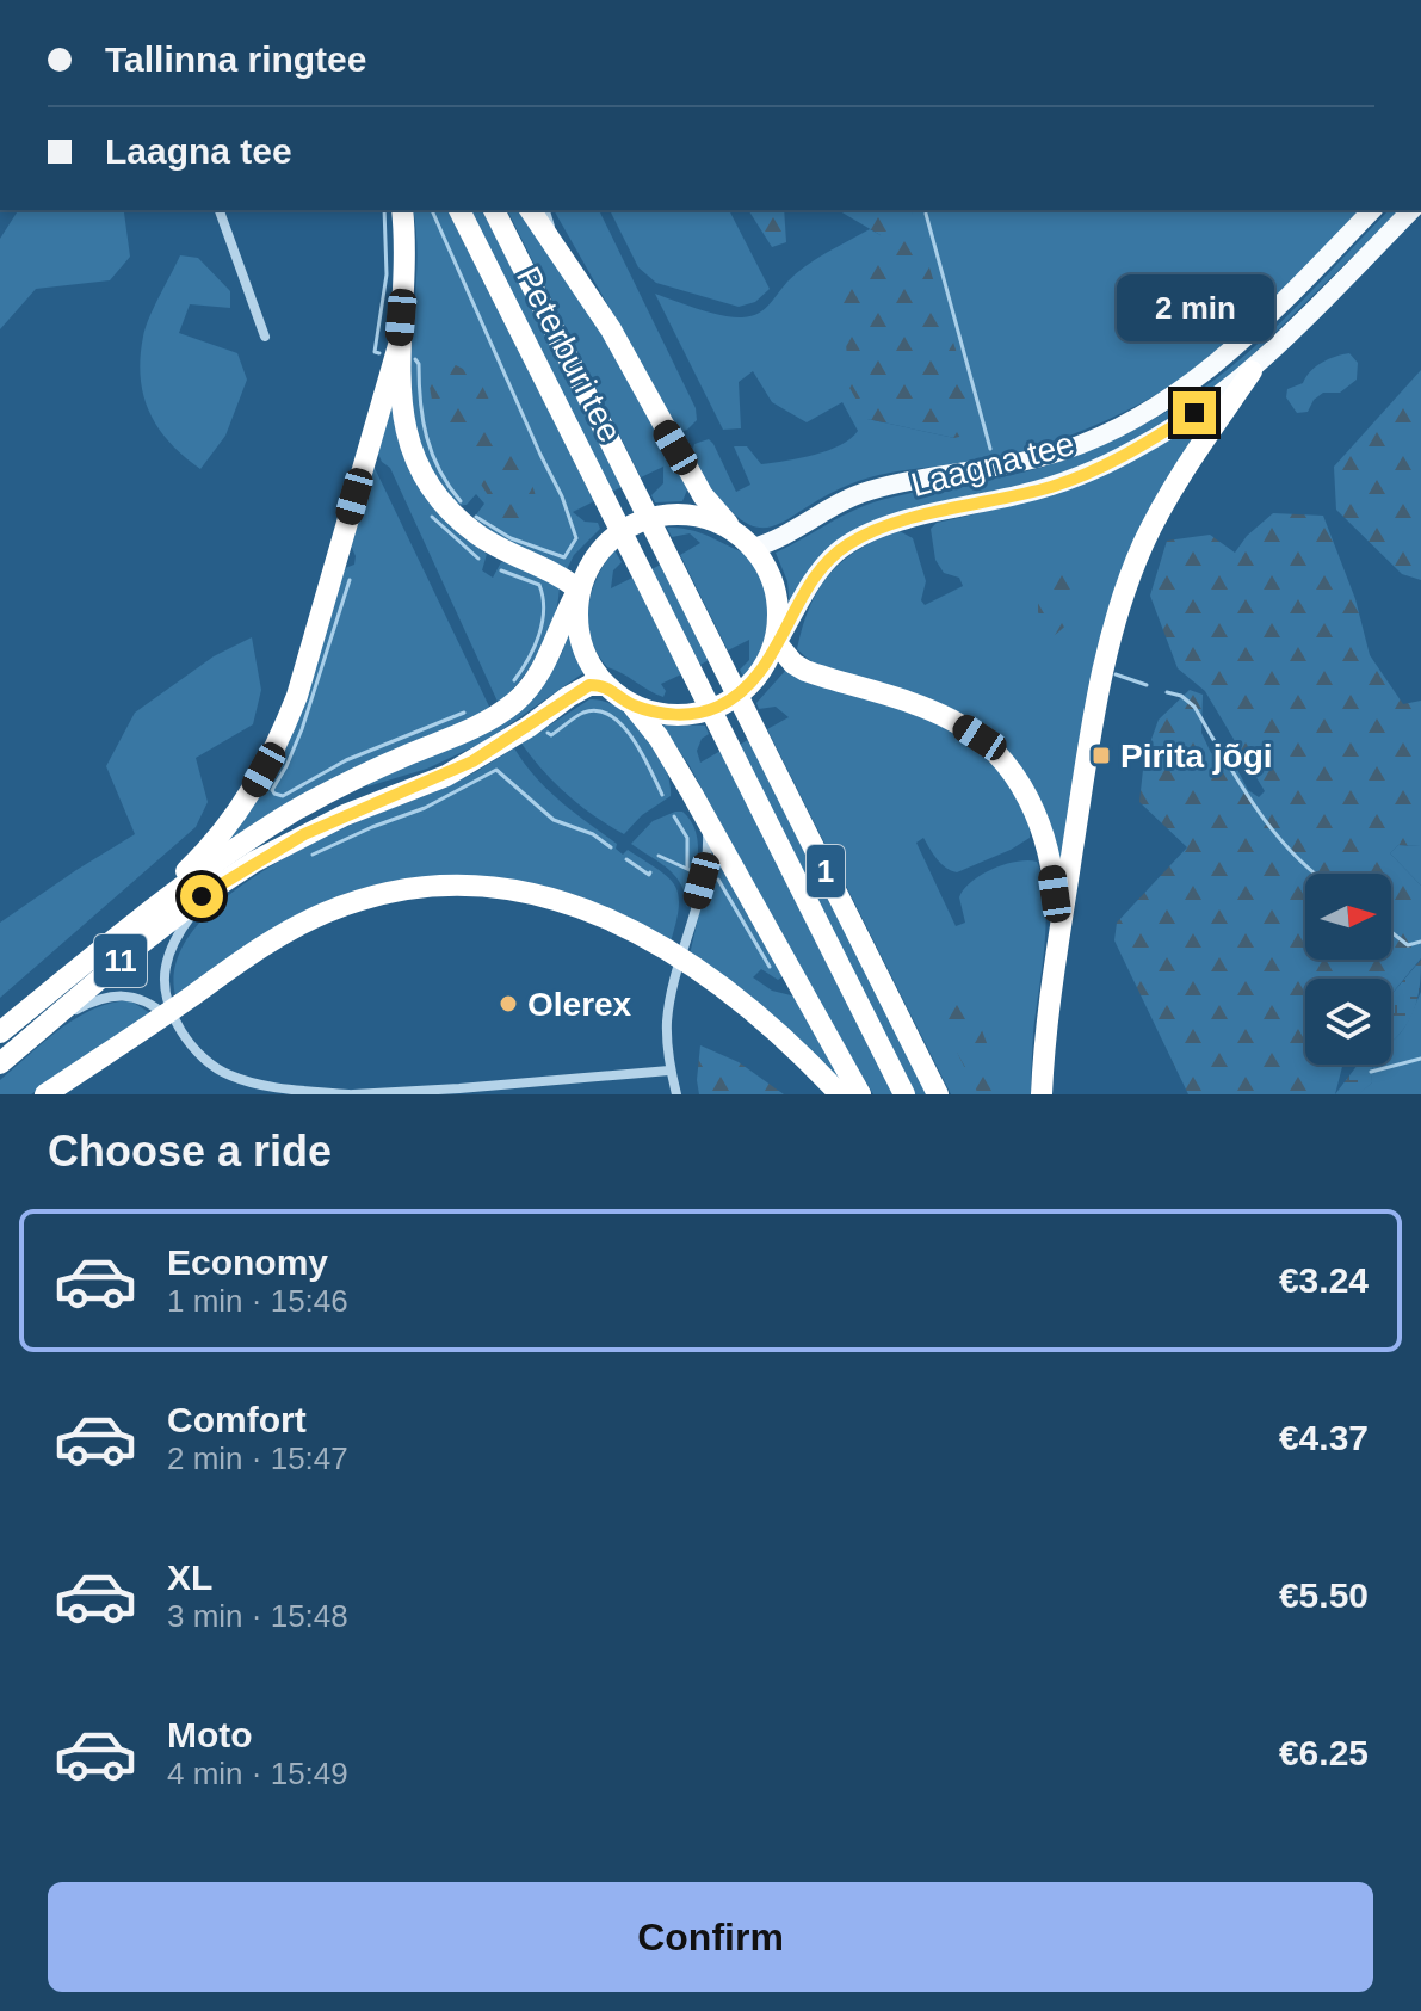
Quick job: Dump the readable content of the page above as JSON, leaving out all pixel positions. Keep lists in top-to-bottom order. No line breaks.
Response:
{"streets":{"highway":["Peterburi tee","1","11"],"main road":["Laagna tee"]},"crossings":[["Laagna tee","11"]],"places":{"transit":["Pirita jõgi"],"other":["Olerex"]},"north":"right","page":{"banner":["Tallinna ringtee","Laagna tee"],"bubble":"2 min","heading":"Choose a ride","list":[{"name":"Economy","note":"1 min · 15:46","value":"€3.24"},{"name":"Comfort","note":"2 min · 15:47","value":"€4.37"},{"name":"XL","note":"3 min · 15:48","value":"€5.50"},{"name":"Moto","note":"4 min · 15:49","value":"€6.25"}],"buttons":"Confirm"}}
